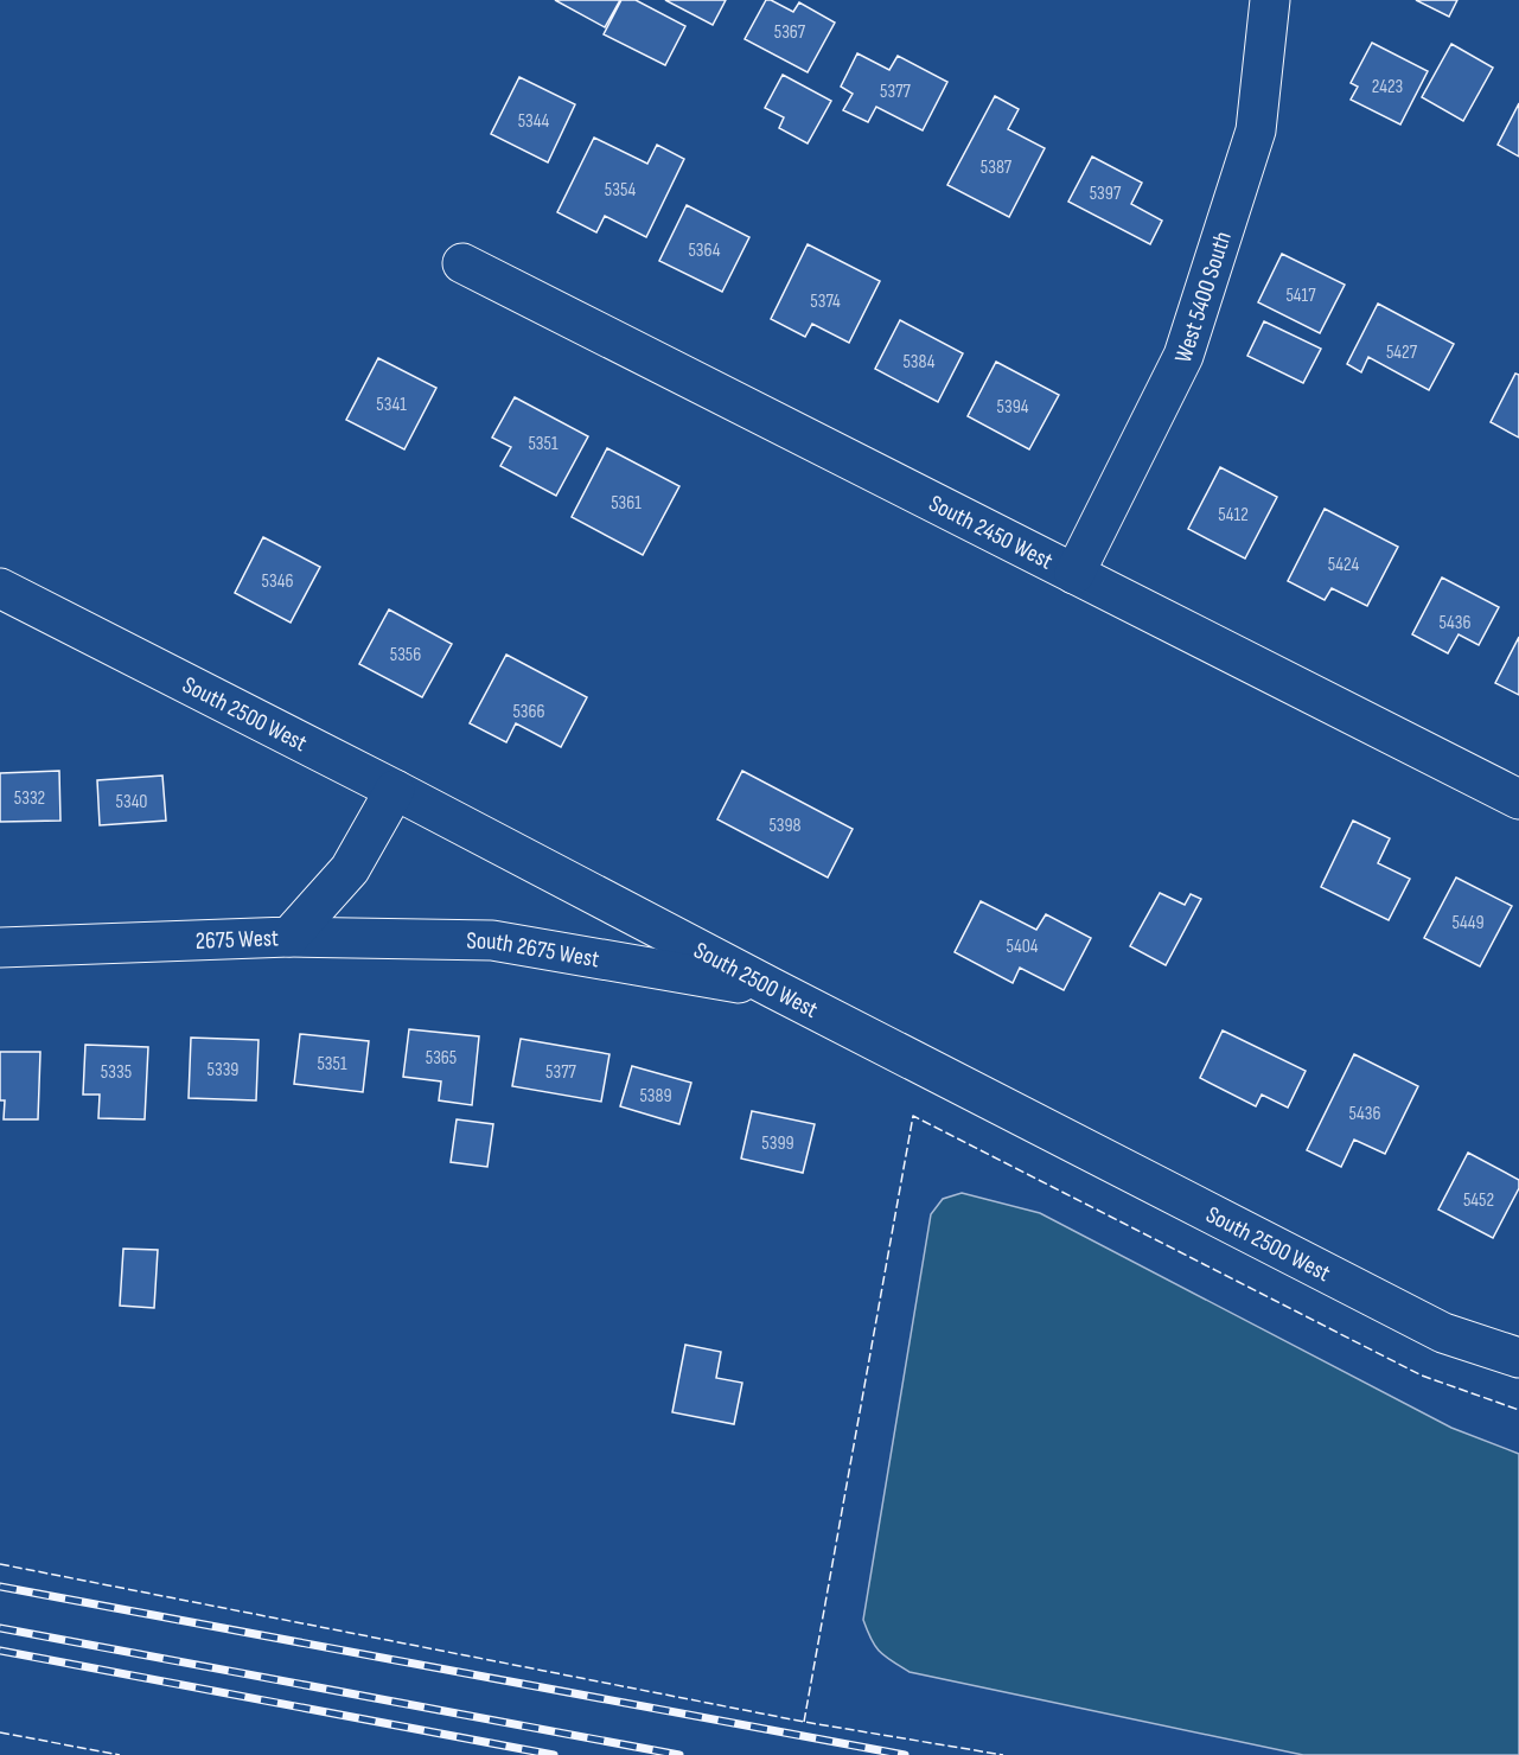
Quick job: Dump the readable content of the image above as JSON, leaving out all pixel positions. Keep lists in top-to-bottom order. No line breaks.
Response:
{"streets":{"street":["West 5400 South","South 2450 West","South 2500 West","2675 West","South 2675 West"]},"crossings":[["West 5400 South","South 2450 West"],["South 2500 West","2675 West"],["South 2500 West","South 2675 West"],["2675 West","South 2675 West"]],"house_numbers":["5367","2423","5377","5344","5387","5354","5397","5364","5417","5374","5427","5384","5341","5394","5351","5361","5412","5424","5346","5436","5356","5366","5332","5340","5398","5449","5404","5365","5351","5339","5335","5377","5389","5436","5399","5452"]}
